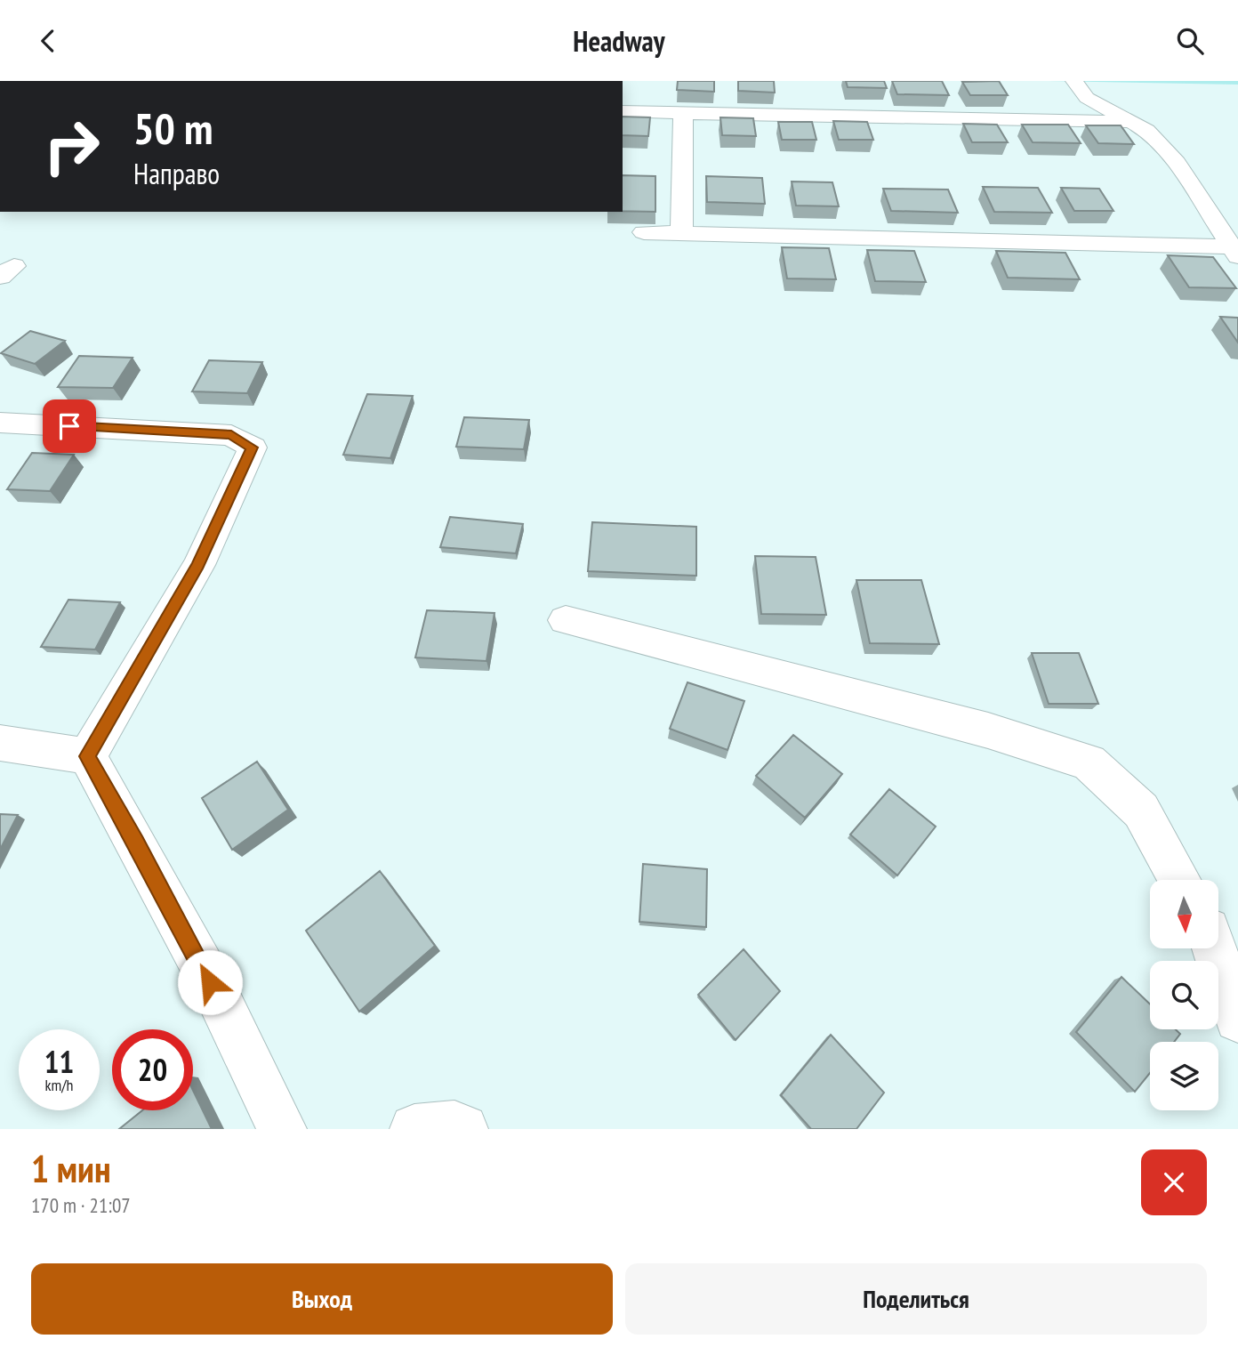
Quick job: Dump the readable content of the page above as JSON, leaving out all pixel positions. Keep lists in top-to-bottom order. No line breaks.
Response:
{"north":"bottom","page":{"header":"Headway","turn":["50 m","Направо"],"speed":"11 km/h","limit":"20","heading":["1 мин","170 m · 21:07"],"buttons":["Выход","Поделиться"]}}
